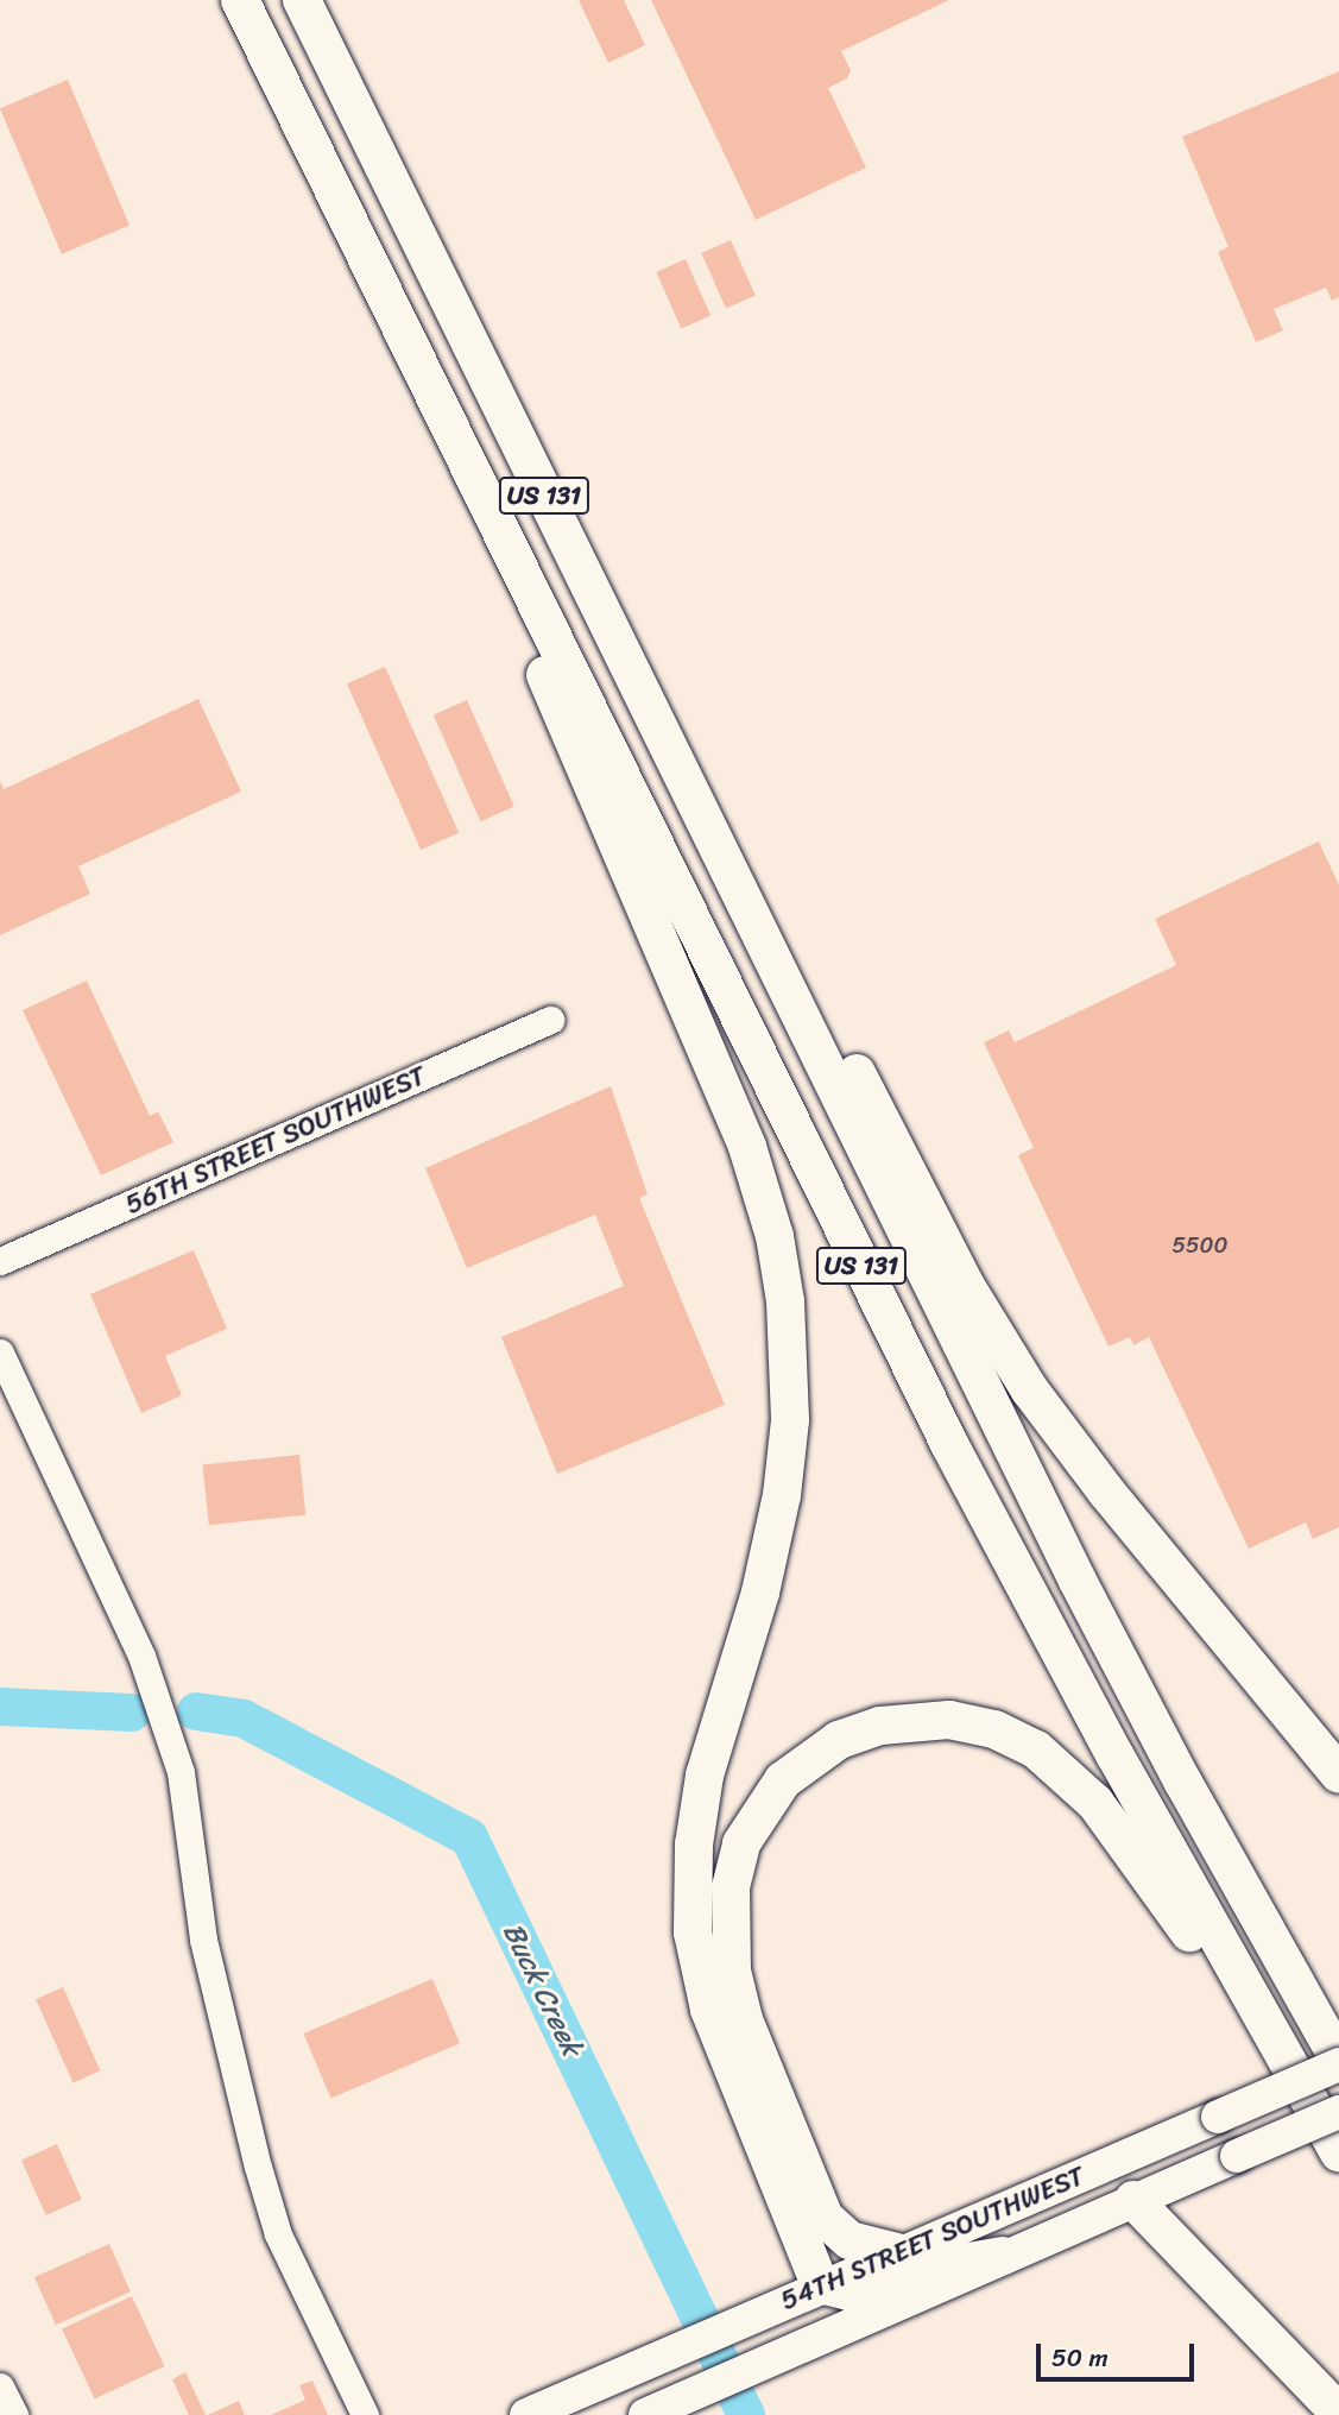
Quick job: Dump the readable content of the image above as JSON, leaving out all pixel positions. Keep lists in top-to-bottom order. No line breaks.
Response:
{"streets":{"highway":["US 131"],"main road":["54TH STREET SOUTHWEST"],"street":["56TH STREET SOUTHWEST"]},"crossings":[["US 131","54TH STREET SOUTHWEST"]],"water":["Buck Creek"],"house_numbers":["5500"],"scale_bar":"50 m"}
